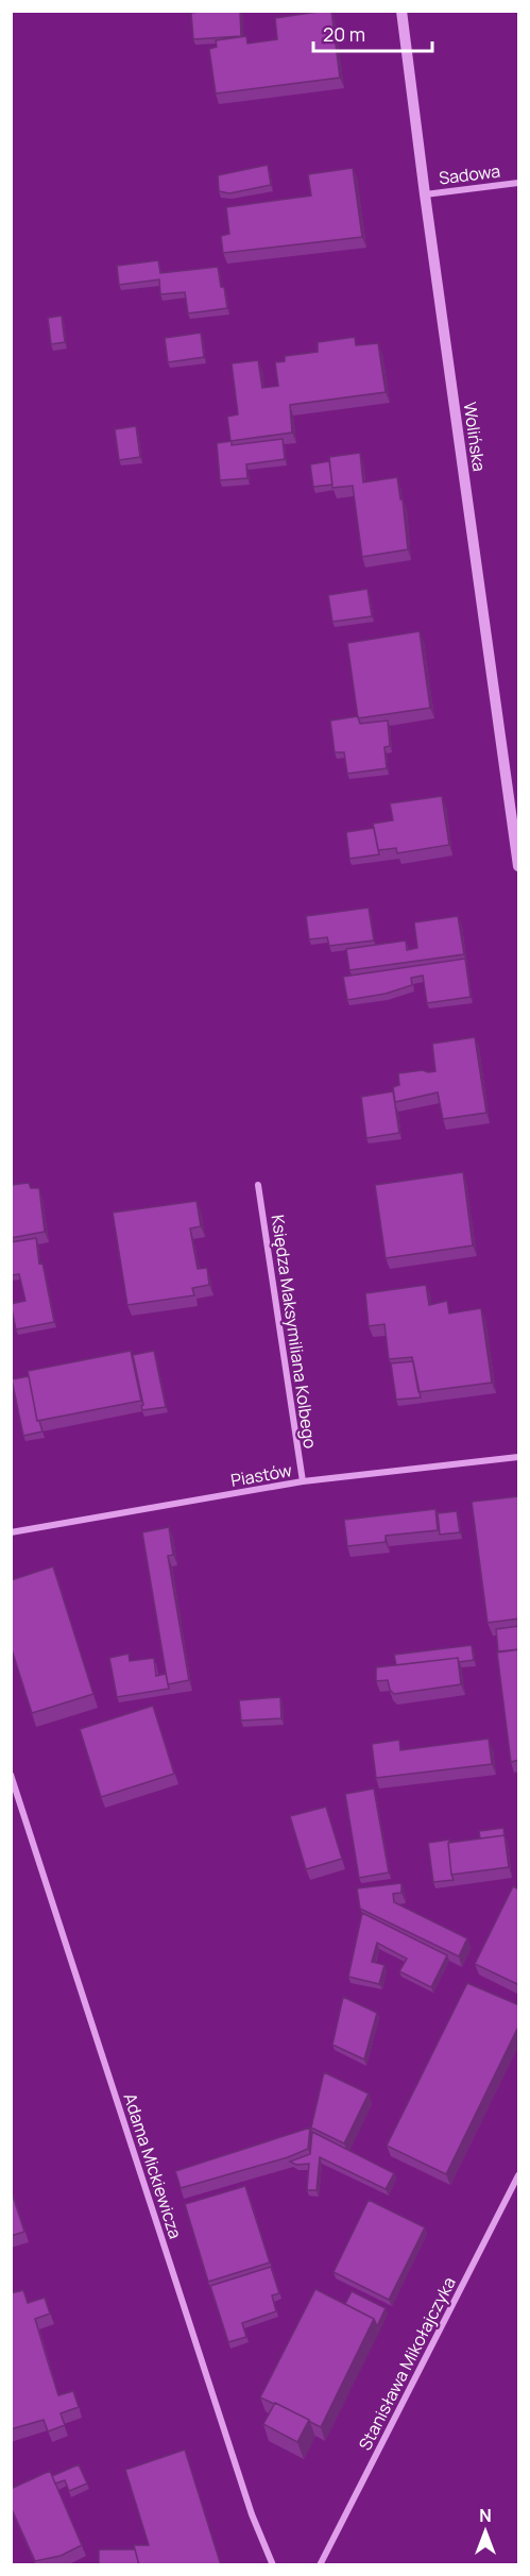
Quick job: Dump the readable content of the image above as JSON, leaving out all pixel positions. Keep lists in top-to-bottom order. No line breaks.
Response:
{"streets":{"street":["Sadowa","Wolińska","Księdza Maksymiliana Kolbego","Piastów","Adama Mickiewicza","Stanisława Mikołajczyka"]},"crossings":[["Sadowa","Wolińska"],["Księdza Maksymiliana Kolbego","Piastów"]],"scale_bar":"20 m","north":"top"}
